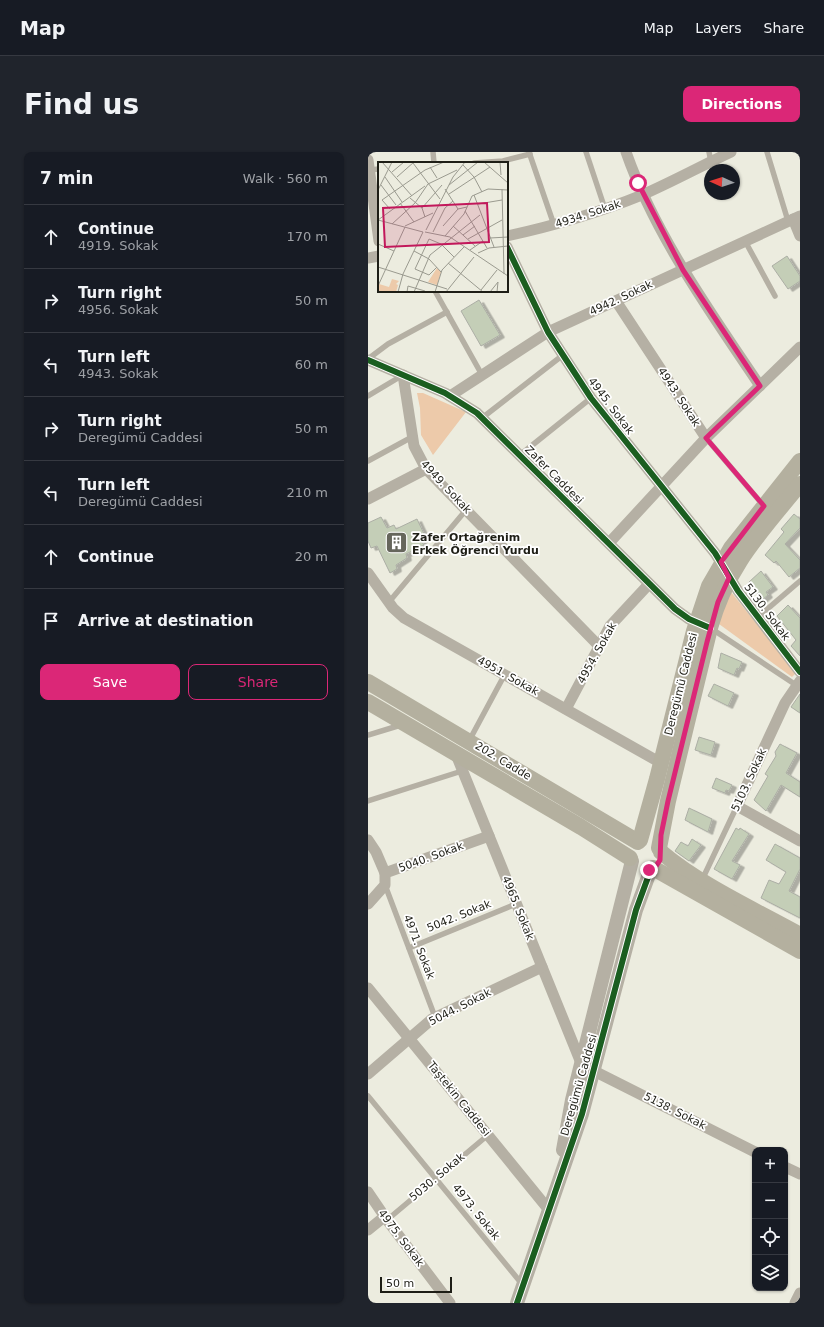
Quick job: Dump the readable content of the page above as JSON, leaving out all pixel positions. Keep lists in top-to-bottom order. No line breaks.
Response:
{"streets":{"main road":["Deregümü Caddesi","202. Cadde"],"street":["4934. Sokak","4942. Sokak","4943. Sokak","4945. Sokak","Zafer Caddesi","4949. Sokak","5130. Sokak","4954. Sokak","4951. Sokak","5103. Sokak","5040. Sokak","4965. Sokak","5044. Sokak","Taştekin Caddesi","5138. Sokak","5030. Sokak","4975. Sokak"],"lane":["5042. Sokak","4971. Sokak","4973. Sokak"]},"crossings":[["4942. Sokak","4943. Sokak"],["4942. Sokak","4945. Sokak"],["4942. Sokak","Zafer Caddesi"],["4943. Sokak","Deregümü Caddesi"],["4945. Sokak","5130. Sokak"],["4945. Sokak","Deregümü Caddesi"],["Zafer Caddesi","4949. Sokak"],["Zafer Caddesi","4954. Sokak"],["Zafer Caddesi","Deregümü Caddesi"],["4949. Sokak","4954. Sokak"],["5130. Sokak","Deregümü Caddesi"],["4954. Sokak","4951. Sokak"],["4951. Sokak","Deregümü Caddesi"],["Deregümü Caddesi","202. Cadde"],["Deregümü Caddesi","4965. Sokak"],["Deregümü Caddesi","Taştekin Caddesi"],["Deregümü Caddesi","5138. Sokak"],["Deregümü Caddesi","4973. Sokak"],["202. Cadde","4965. Sokak"],["5040. Sokak","4965. Sokak"],["5040. Sokak","4971. Sokak"],["4965. Sokak","5042. Sokak"],["4965. Sokak","5044. Sokak"],["5042. Sokak","4971. Sokak"],["4971. Sokak","5044. Sokak"],["5044. Sokak","Taştekin Caddesi"],["Taştekin Caddesi","5030. Sokak"],["5030. Sokak","4973. Sokak"],["5030. Sokak","4975. Sokak"]],"places":{"building":["Zafer Ortağrenim Erkek Öğrenci Yurdu"]},"scale_bar":"50 m","north":"left","page":{"header":"Map","nav":["Map","Layers","Share"],"buttons":["Directions",["Save","Share"]],"title":"Find us","heading":["7 min","Walk · 560 m"],"list":[["Continue","4919. Sokak","170 m"],["Turn right","4956. Sokak","50 m"],["Turn left","4943. Sokak","60 m"],["Turn right","Deregümü Caddesi","50 m"],["Turn left","Deregümü Caddesi","210 m"],["Continue","20 m"],"Arrive at destination"],"map_buttons":["+","−"],"scale":"50 m"}}
